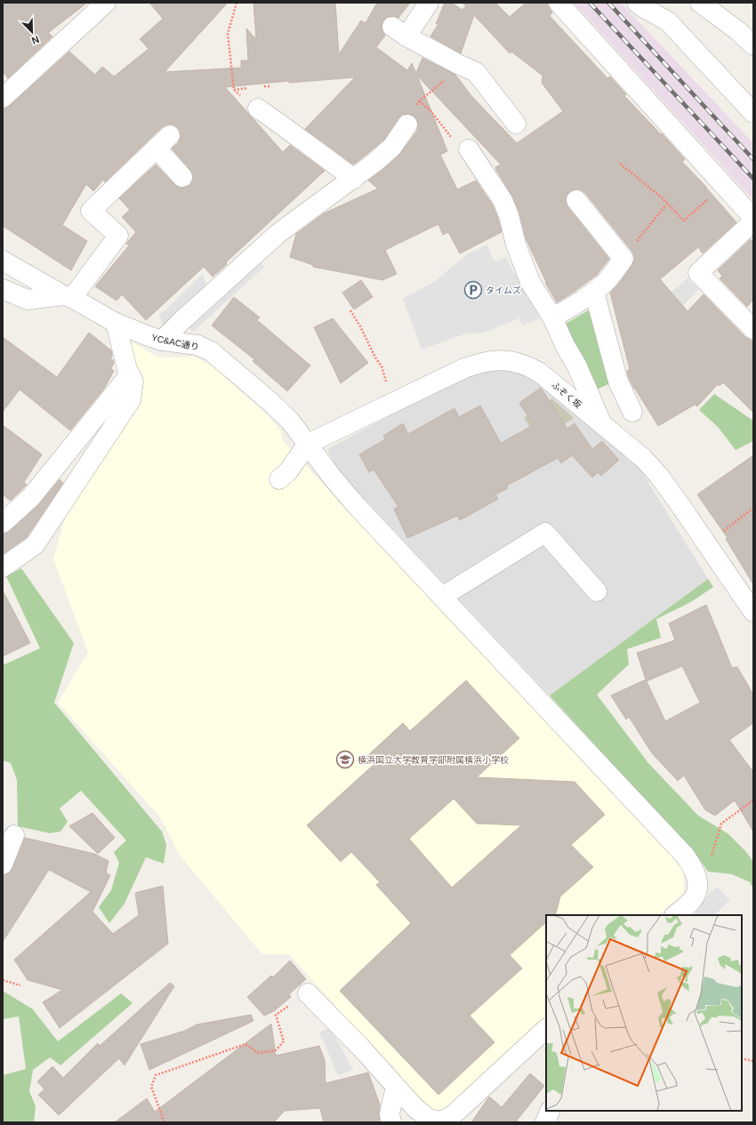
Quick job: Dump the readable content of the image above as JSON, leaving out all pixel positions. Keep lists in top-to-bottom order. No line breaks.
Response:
{"streets":{"street":["YC&AC通り","ふぞく坂"]},"crossings":[["YC&AC通り","ふぞく坂"]],"places":{"parking":["タイムズ"],"school or university":["横浜国立大学教育学部附属横浜小学校"]},"north":"bottom right"}
